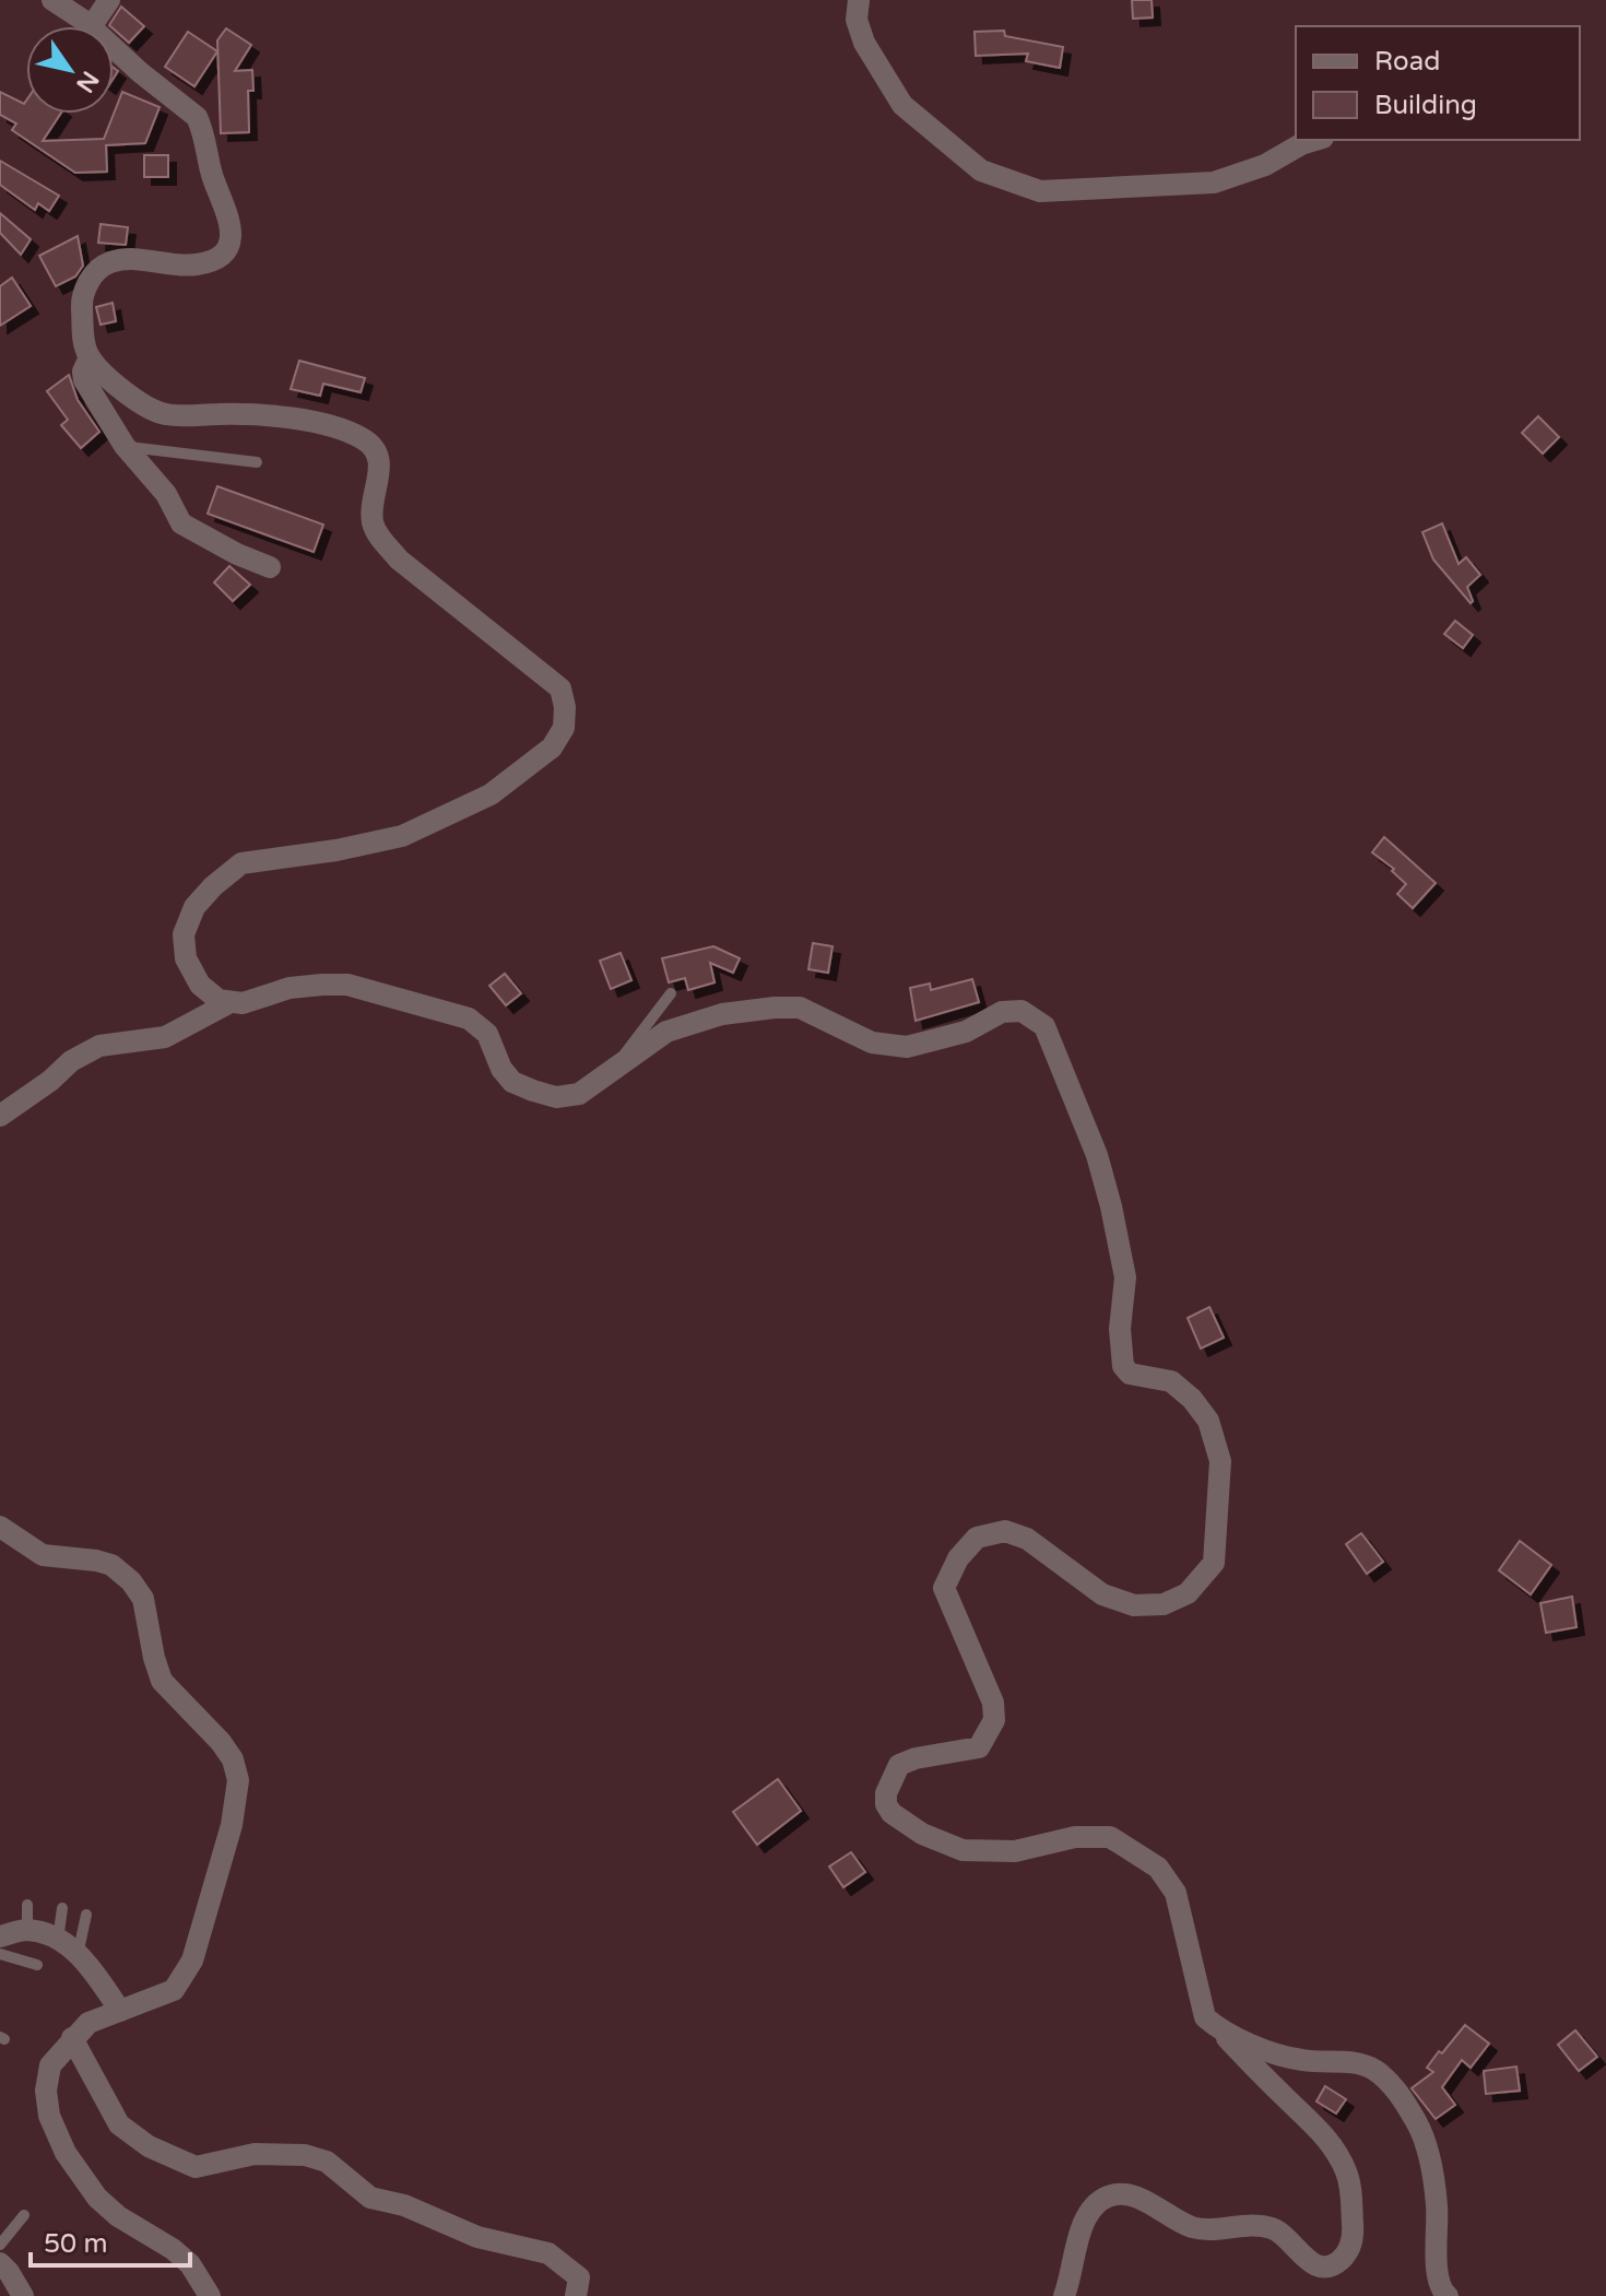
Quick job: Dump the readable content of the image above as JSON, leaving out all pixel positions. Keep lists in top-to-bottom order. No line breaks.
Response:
{"legend":["Road","Building"],"scale_bar":"50 m","north":"bottom right"}
